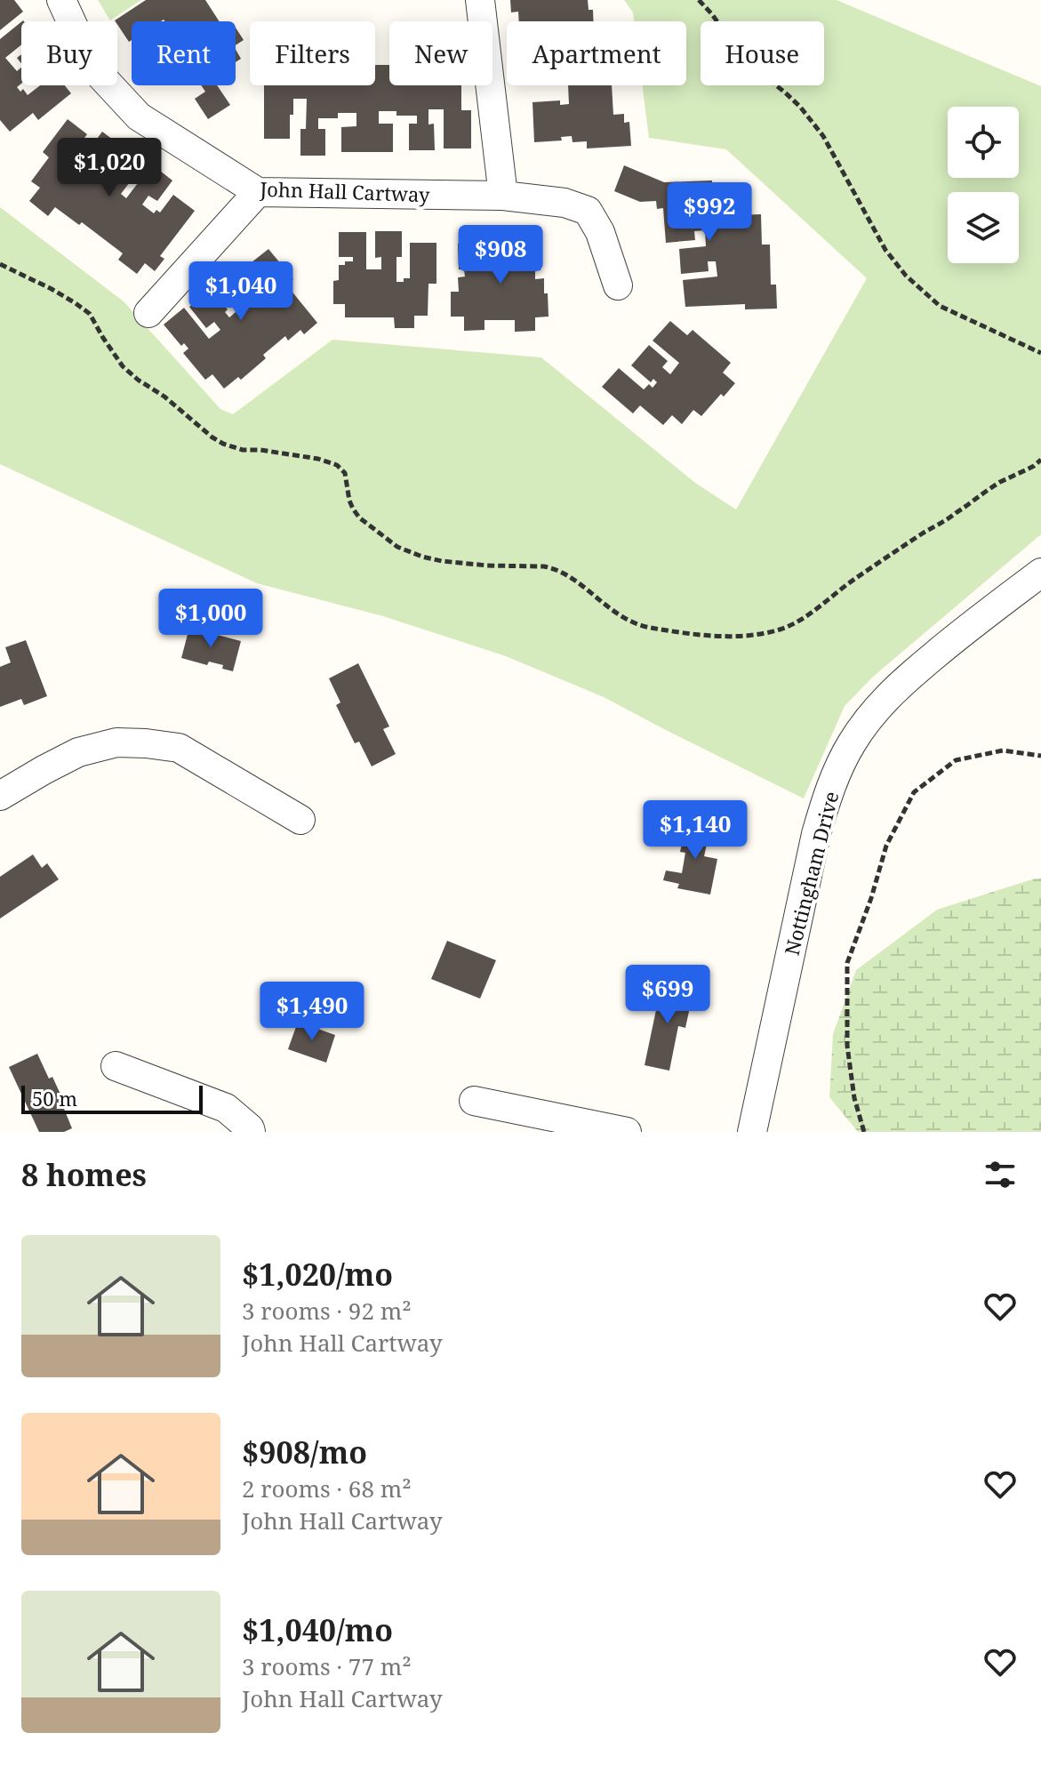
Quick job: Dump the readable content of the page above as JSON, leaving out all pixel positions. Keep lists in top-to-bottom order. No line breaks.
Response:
{"streets":{"street":["John Hall Cartway","Nottingham Drive"]},"scale_bar":"50 m","page":{"chip":["Buy","Rent","Filters","New","Apartment","House"],"price":["$1,020","$992","$908","$1,040","$1,000","$1,140","$699","$1,490"],"scale":"50 m","heading":"8 homes","list":[{"name":"$1,020/mo","note":"3 rooms · 92 m² · John Hall Cartway"},{"name":"$908/mo","note":"2 rooms · 68 m² · John Hall Cartway"},{"name":"$1,040/mo","note":"3 rooms · 77 m² · John Hall Cartway"}]}}
